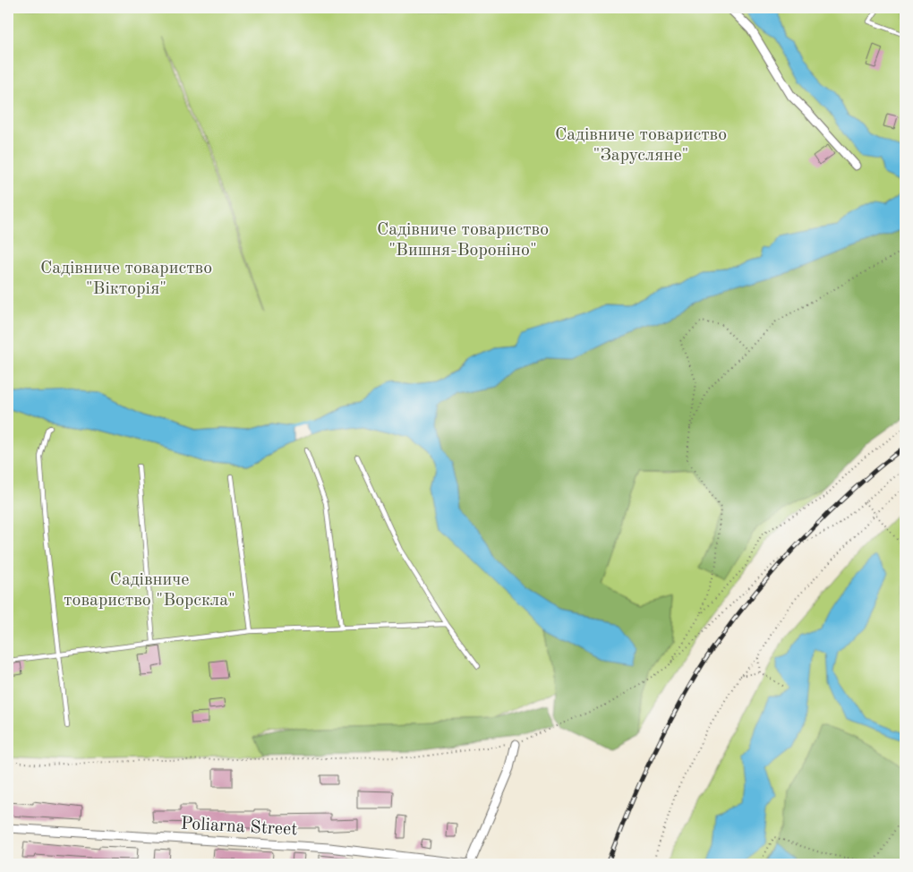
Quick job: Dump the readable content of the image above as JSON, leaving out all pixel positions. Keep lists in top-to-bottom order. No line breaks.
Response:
{"streets":{"street":["Poliarna Street"]},"parks":["Садівниче товариство \"Зарусляне\"","Садівниче товариство \"Вишня-Вороніно\"","Садівниче товариство \"Вікторія\"","Садівниче товариство \"Ворскла\""]}
